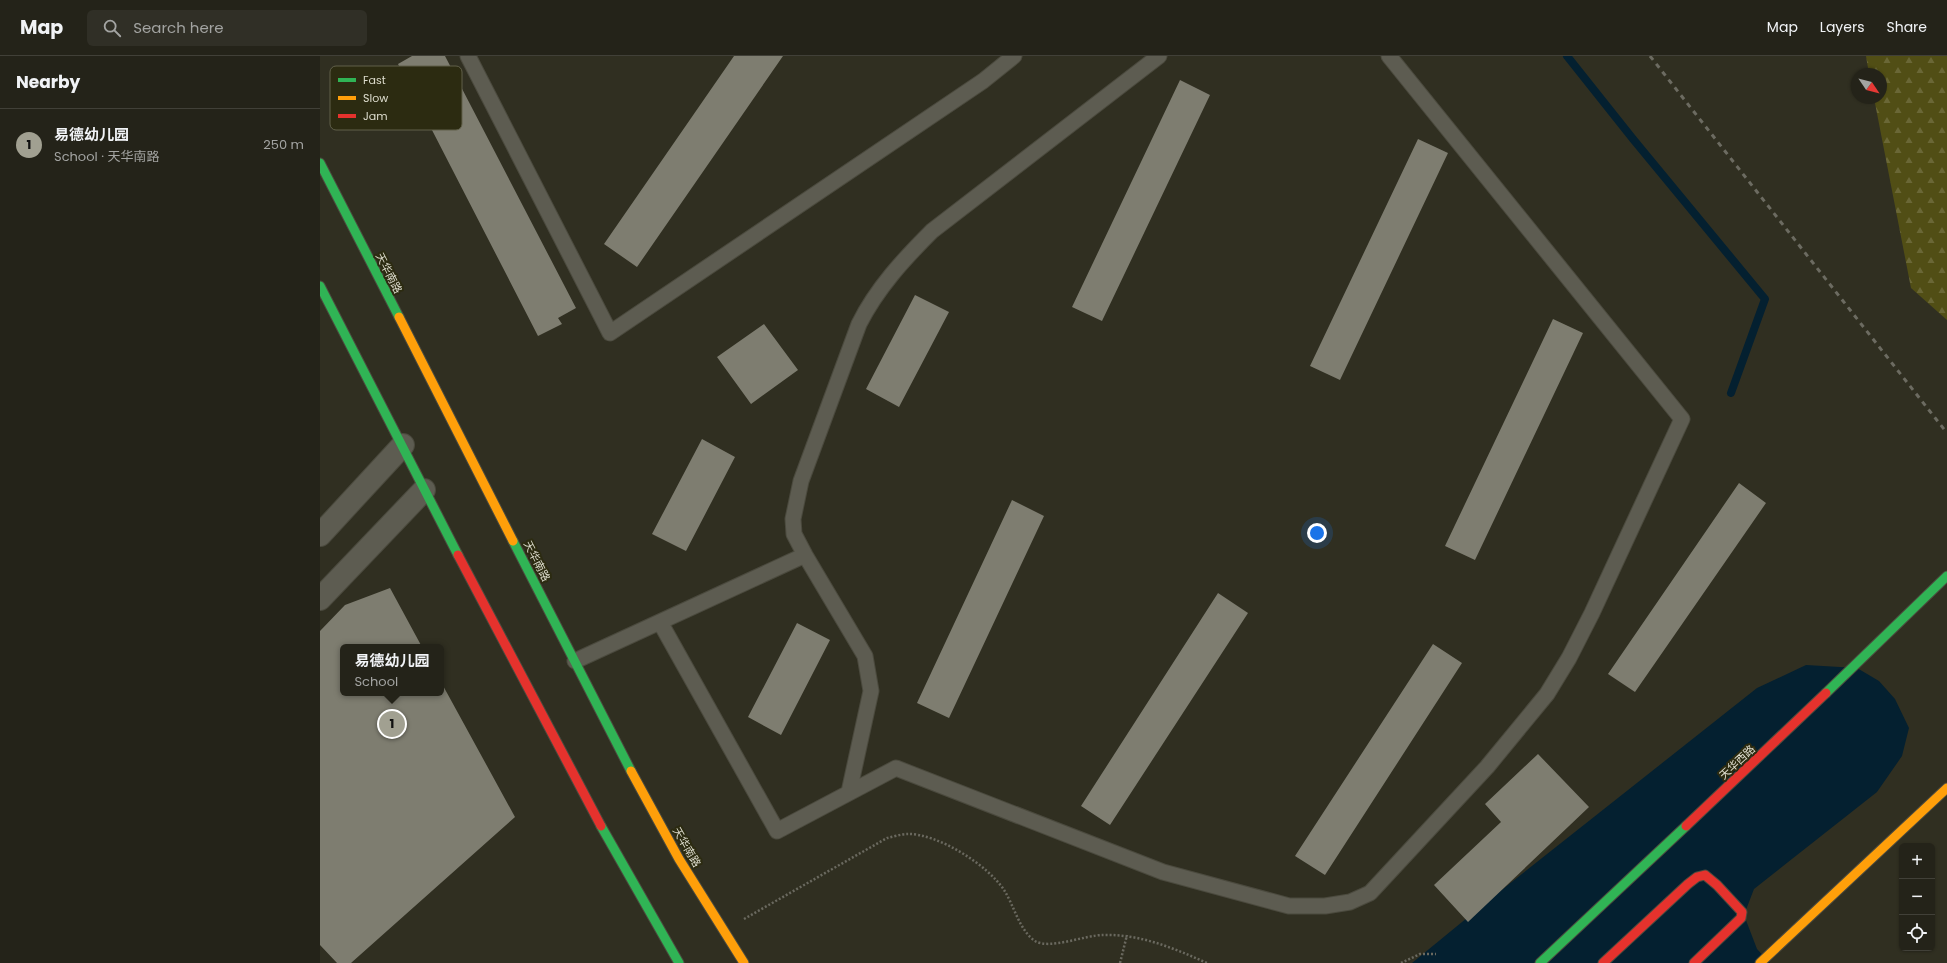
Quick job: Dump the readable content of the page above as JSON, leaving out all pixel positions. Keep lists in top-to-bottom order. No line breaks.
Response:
{"streets":{"main road":["天华南路","天华西路"]},"legend":["Fast","Slow","Jam"],"north":"bottom right","page":{"header":"Map","search":"Search here","nav":["Map","Layers","Share"],"heading":"Nearby","list":[{"mark":"1","name":"易德幼儿园","note":"School · 天华南路","value":"250 m"}],"popup":["易德幼儿园","School"],"pins":"1","map_buttons":["+","−"]}}
